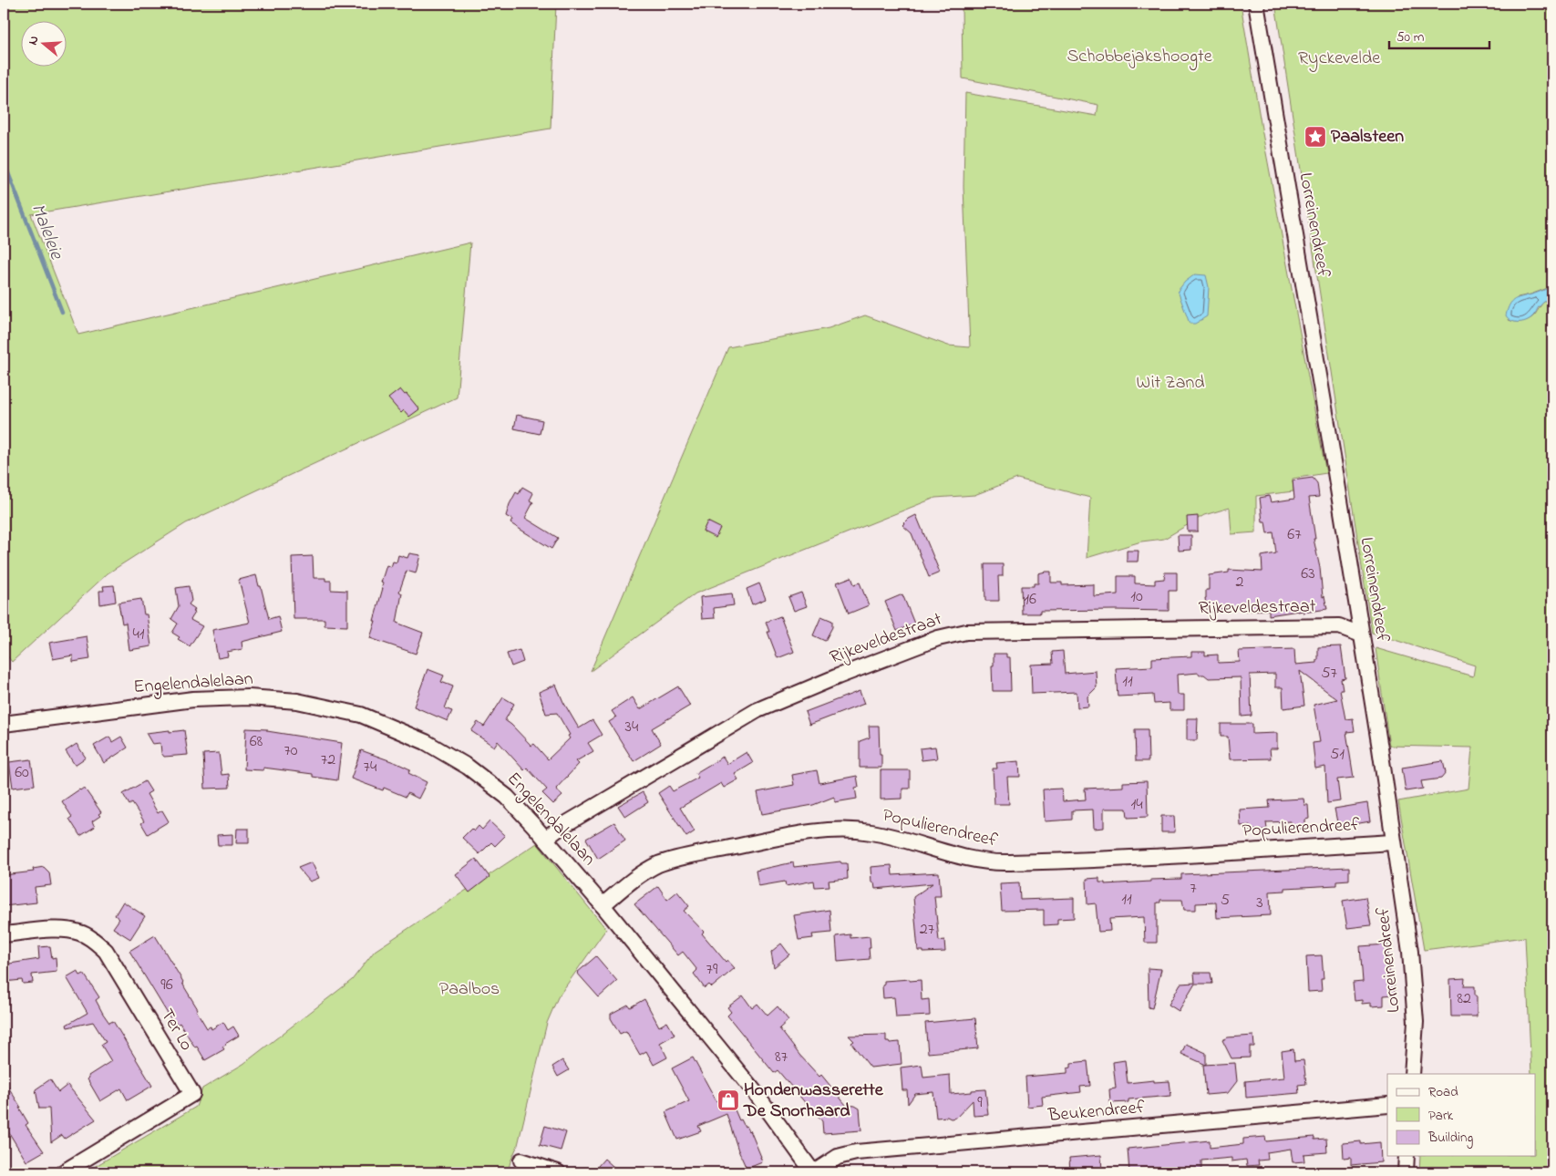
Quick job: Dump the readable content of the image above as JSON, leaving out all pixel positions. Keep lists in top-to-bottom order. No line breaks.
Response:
{"streets":{"street":["Lorreinendreef","Rijkeveldestraat","Engelendalelaan","Populierendreef","Ter Lo","Beukendreef"]},"crossings":[["Lorreinendreef","Rijkeveldestraat"],["Lorreinendreef","Populierendreef"],["Rijkeveldestraat","Engelendalelaan"],["Engelendalelaan","Populierendreef"],["Engelendalelaan","Beukendreef"]],"water":["Maleleie"],"parks":["Schobbejakshoogte","Ryckevelde","Wit Zand","Paalbos"],"places":{"place":["Paalsteen"],"shop":["Hondenwasserette De Snorhaard"]},"house_numbers":["67","63","2","10","16","41","57","11","34","68","70","51","72","74","60","14","7","11","5","3","27","79","96","82","87","9"],"legend":["Road","Park","Building"],"scale_bar":"50 m","north":"left"}
